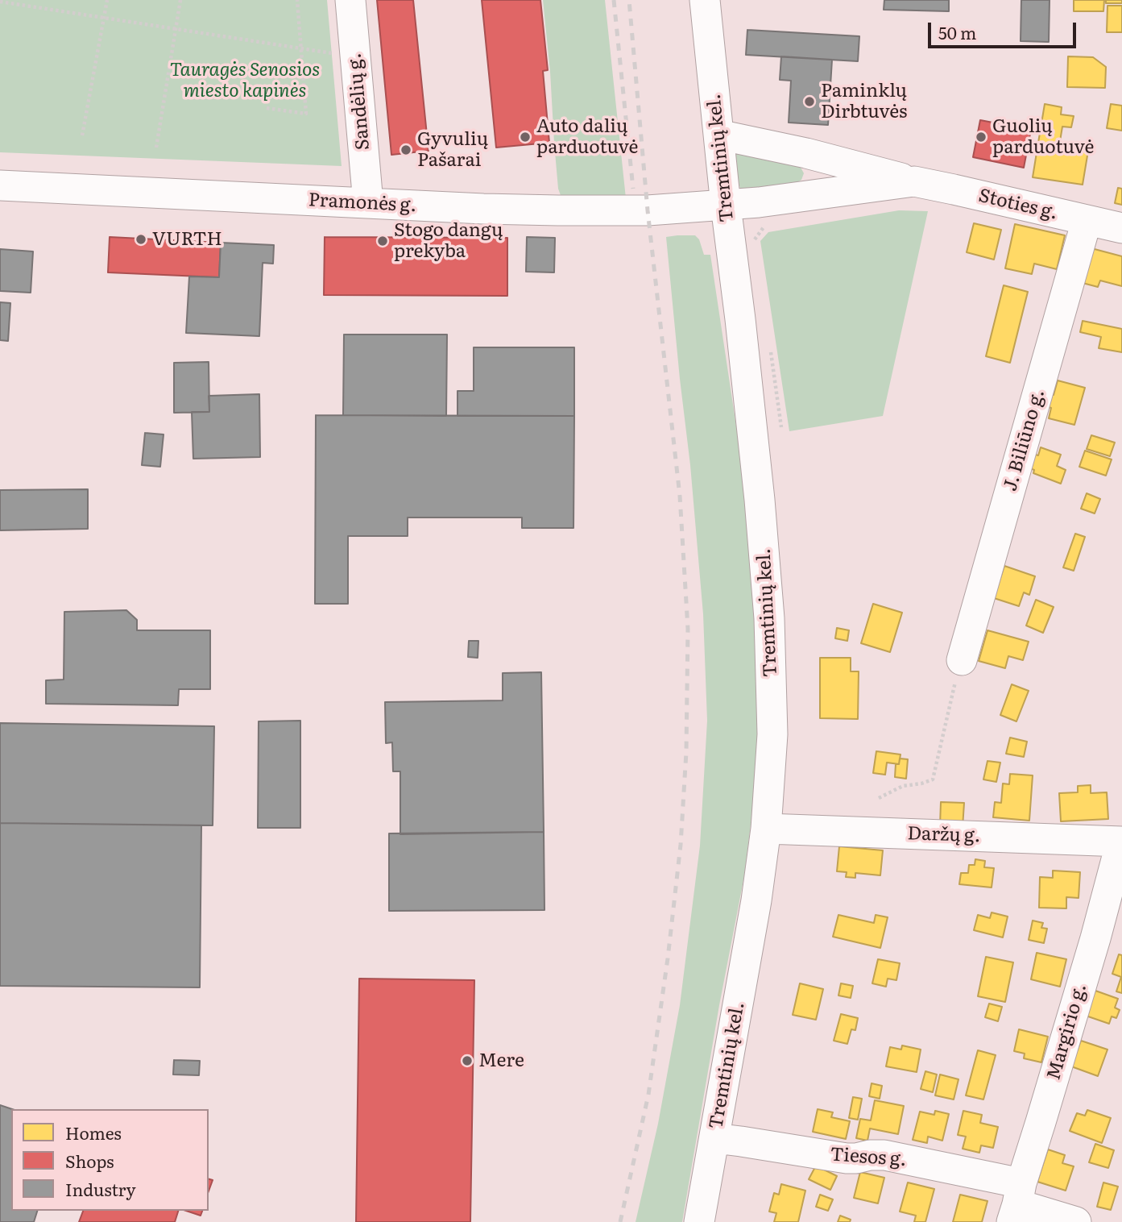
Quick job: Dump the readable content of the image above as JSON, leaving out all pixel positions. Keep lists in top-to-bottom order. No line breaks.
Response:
{"streets":{"street":["Sandėlių g.","Tremtinių kel.","Pramonės g.","Stoties g.","J. Biliūno g.","Daržų g.","Margirio g.","Tiesos g."]},"crossings":[["Sandėlių g.","Pramonės g."],["Tremtinių kel.","Pramonės g."],["Tremtinių kel.","Stoties g."],["Tremtinių kel.","Daržų g."],["Tremtinių kel.","Tiesos g."],["Pramonės g.","Stoties g."],["Stoties g.","J. Biliūno g."],["Daržų g.","Margirio g."],["Margirio g.","Tiesos g."]],"parks":["Tauragės Senosios miesto kapinės"],"places":["Paminklų Dirbtuvės","Auto dalių parduotuvė","Guolių parduotuvė","Gyvulių Pašarai","VURTH","Stogo dangų prekyba","Mere"],"legend":["Homes","Shops","Industry"],"scale_bar":"50 m"}
